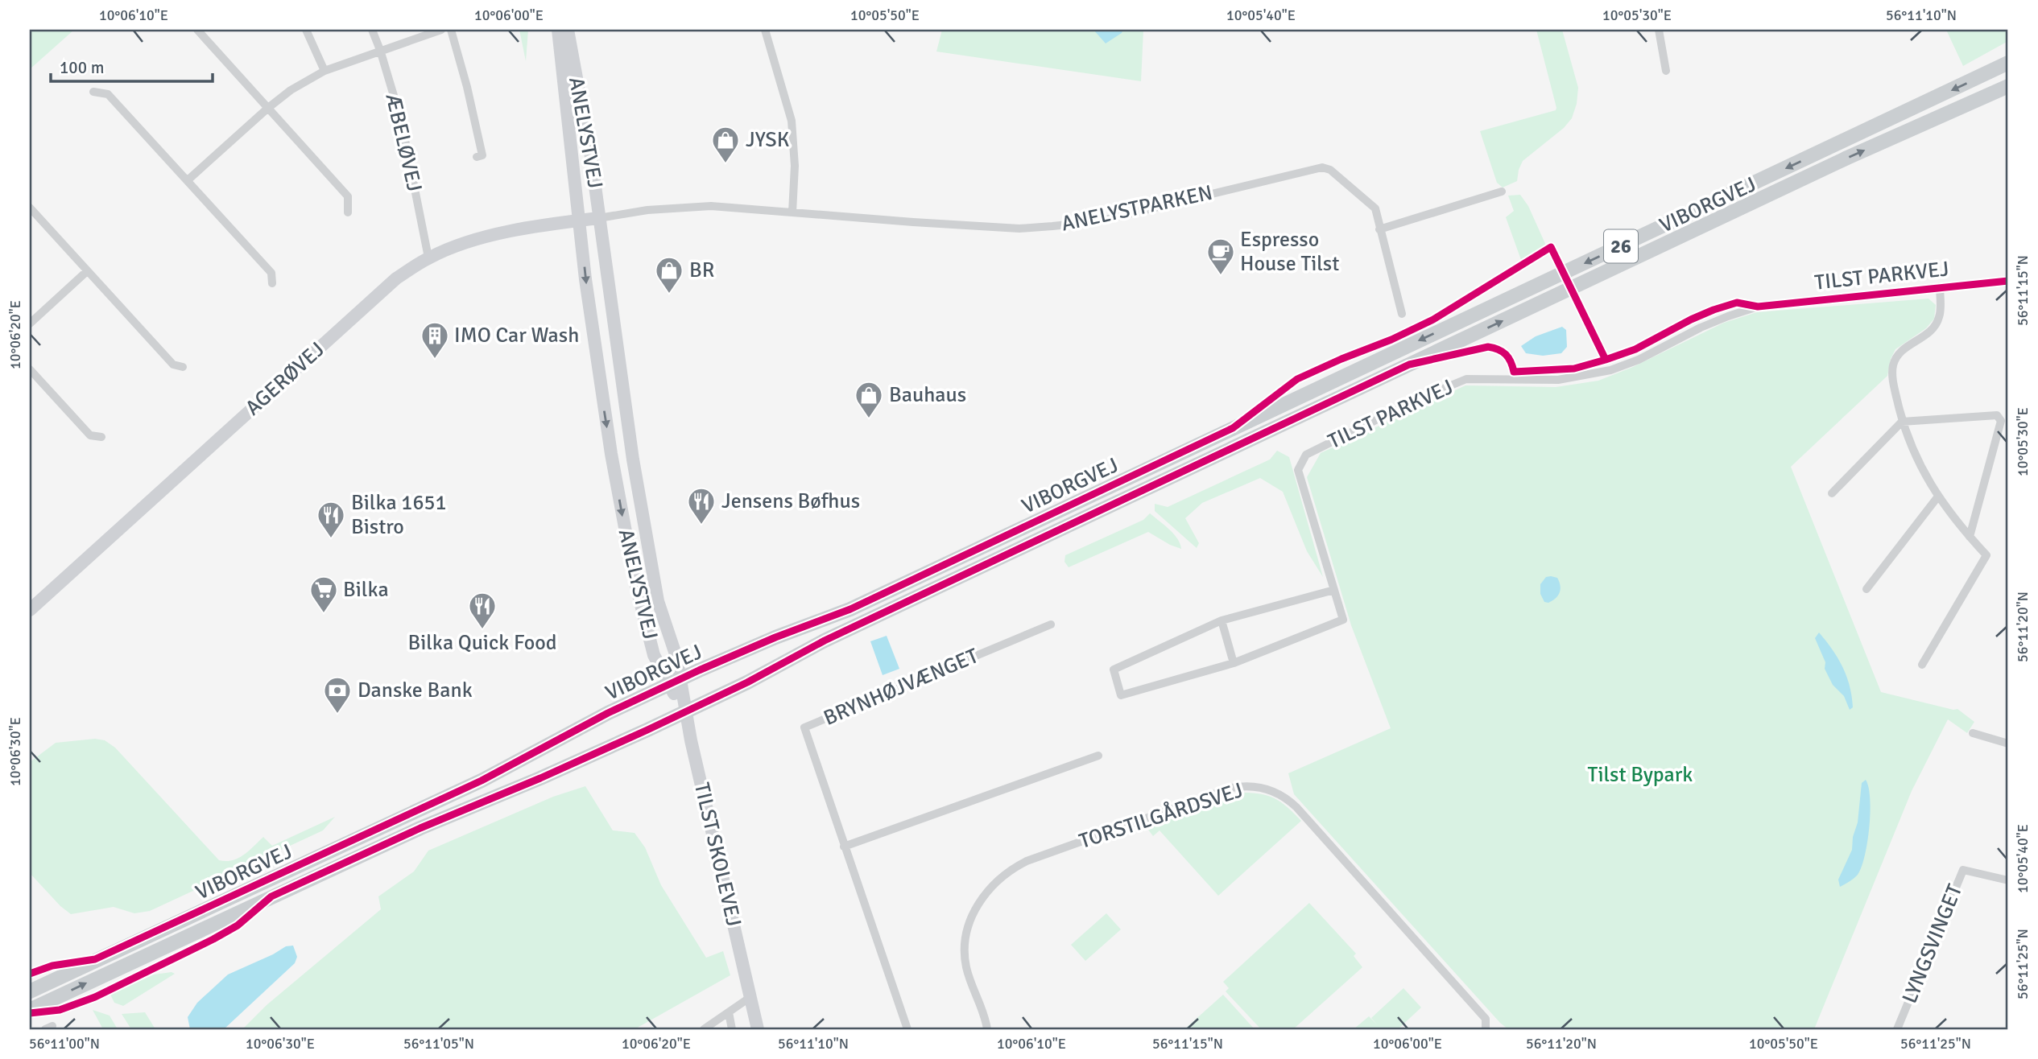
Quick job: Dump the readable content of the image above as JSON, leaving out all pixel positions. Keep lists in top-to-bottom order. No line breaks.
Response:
{"streets":{"main road":["VIBORGVEJ","26"],"street":["ANELYSTVEJ","ÆBELØVEJ","ANELYSTPARKEN","TILST PARKVEJ","AGERØVEJ","BRYNHØJVÆNGET","TORSTILGÅRDSVEJ","TILST SKOLEVEJ","LYNGSVINGET"]},"crossings":[["ANELYSTVEJ","VIBORGVEJ"],["ANELYSTVEJ","ANELYSTPARKEN"],["ANELYSTVEJ","AGERØVEJ"],["ANELYSTVEJ","TILST SKOLEVEJ"],["ÆBELØVEJ","AGERØVEJ"],["VIBORGVEJ","TILST SKOLEVEJ"],["ANELYSTPARKEN","AGERØVEJ"]],"parks":["Tilst Bypark"],"places":{"shop":["JYSK","BR","Bauhaus"],"cafe":["Espresso House Tilst"],"building":["IMO Car Wash"],"restaurant":["Jensens Bøfhus","Bilka 1651 Bistro","Bilka Quick Food"],"supermarket":["Bilka"],"bank":["Danske Bank"]},"scale_bar":"100 m","coordinates":["10°06'10\"E","10°06'00\"E","10°05'50\"E","10°05'40\"E","10°05'30\"E","56°11'10\"N","56°11'15\"N","10°06'20\"E","56°11'20\"N","10°06'30\"E","56°11'25\"N","56°11'00\"N","56°11'05\"N"]}
